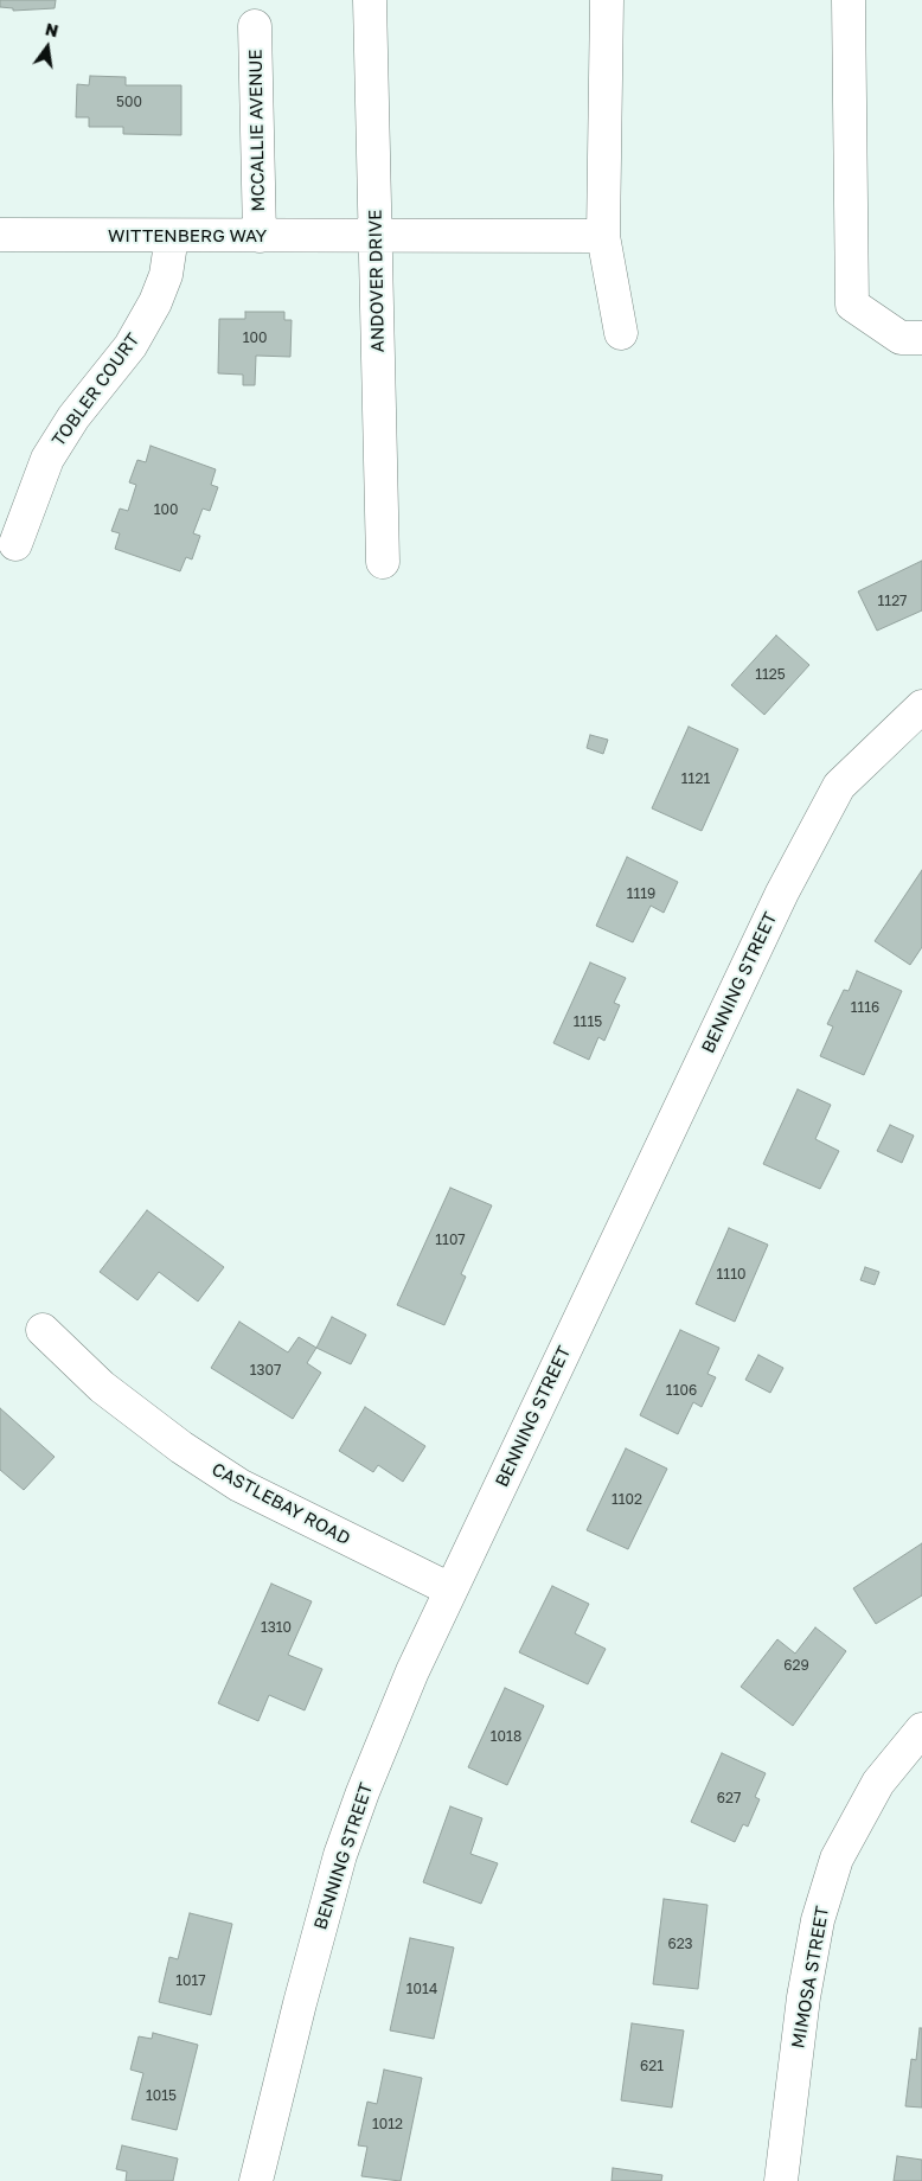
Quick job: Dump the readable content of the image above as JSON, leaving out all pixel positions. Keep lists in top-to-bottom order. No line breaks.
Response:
{"streets":{"street":["MCCALLIE AVENUE","WITTENBERG WAY","ANDOVER DRIVE","TOBLER COURT","BENNING STREET","CASTLEBAY ROAD","MIMOSA STREET"]},"crossings":[["MCCALLIE AVENUE","WITTENBERG WAY"],["WITTENBERG WAY","ANDOVER DRIVE"],["WITTENBERG WAY","TOBLER COURT"],["BENNING STREET","CASTLEBAY ROAD"]],"house_numbers":["500","100","100","1127","1125","1121","1119","1116","1115","1107","1110","1307","1106","1102","1310","629","1018","627","623","1017","1014","621","1015","1012"],"north":"top"}
